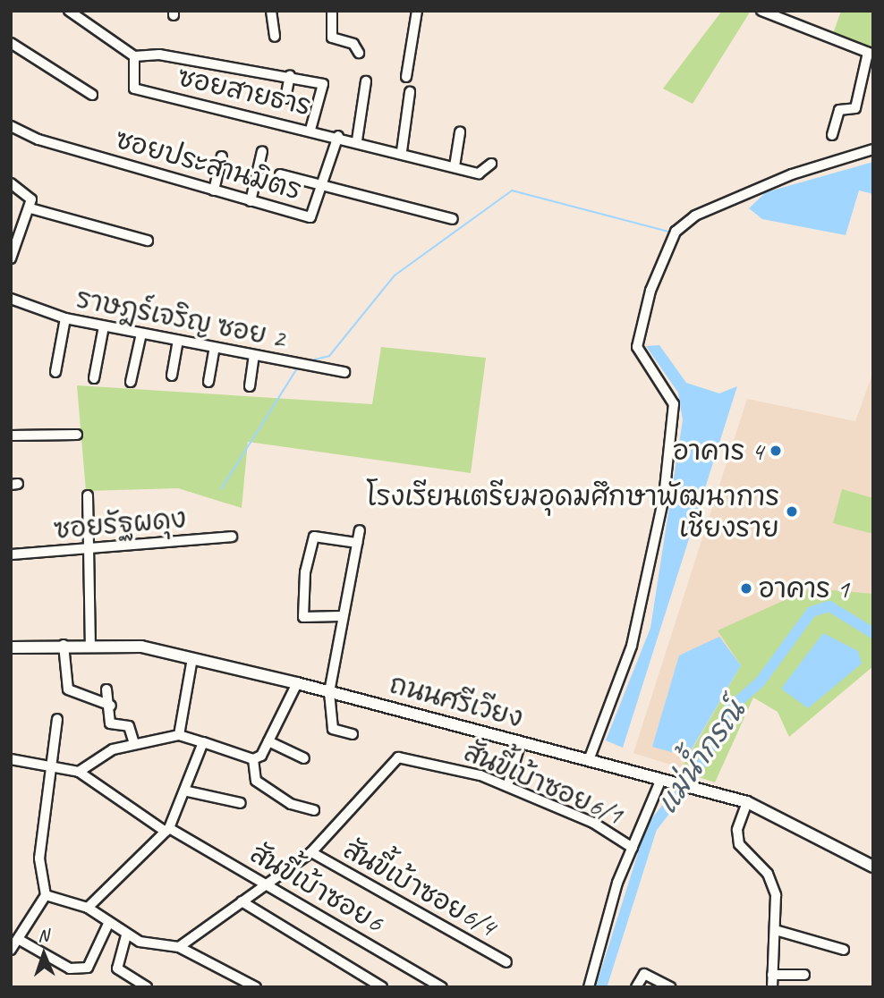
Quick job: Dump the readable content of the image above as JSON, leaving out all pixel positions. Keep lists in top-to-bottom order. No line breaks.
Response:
{"streets":{"main road":["ถนนศรีเวียง"],"street":["ซอยสายธาร","ซอยประสานมิตร","ราษฎร์เจริญ ซอย 2","ซอยรัฐผดุง","สันขี้เบ้าซอย6/1","สันขี้เบ้าซอย6","สันขี้เบ้าซอย6/4"]},"crossings":[["ซอยสายธาร","ซอยประสานมิตร"],["สันขี้เบ้าซอย6/1","สันขี้เบ้าซอย6"],["สันขี้เบ้าซอย6/1","สันขี้เบ้าซอย6/4"]],"water":["แม่น้ำกรณ์"],"places":["อาคาร 4","โรงเรียนเตรียมอุดมศึกษาพัฒนาการ เชียงราย","อาคาร 1"],"north":"top"}
